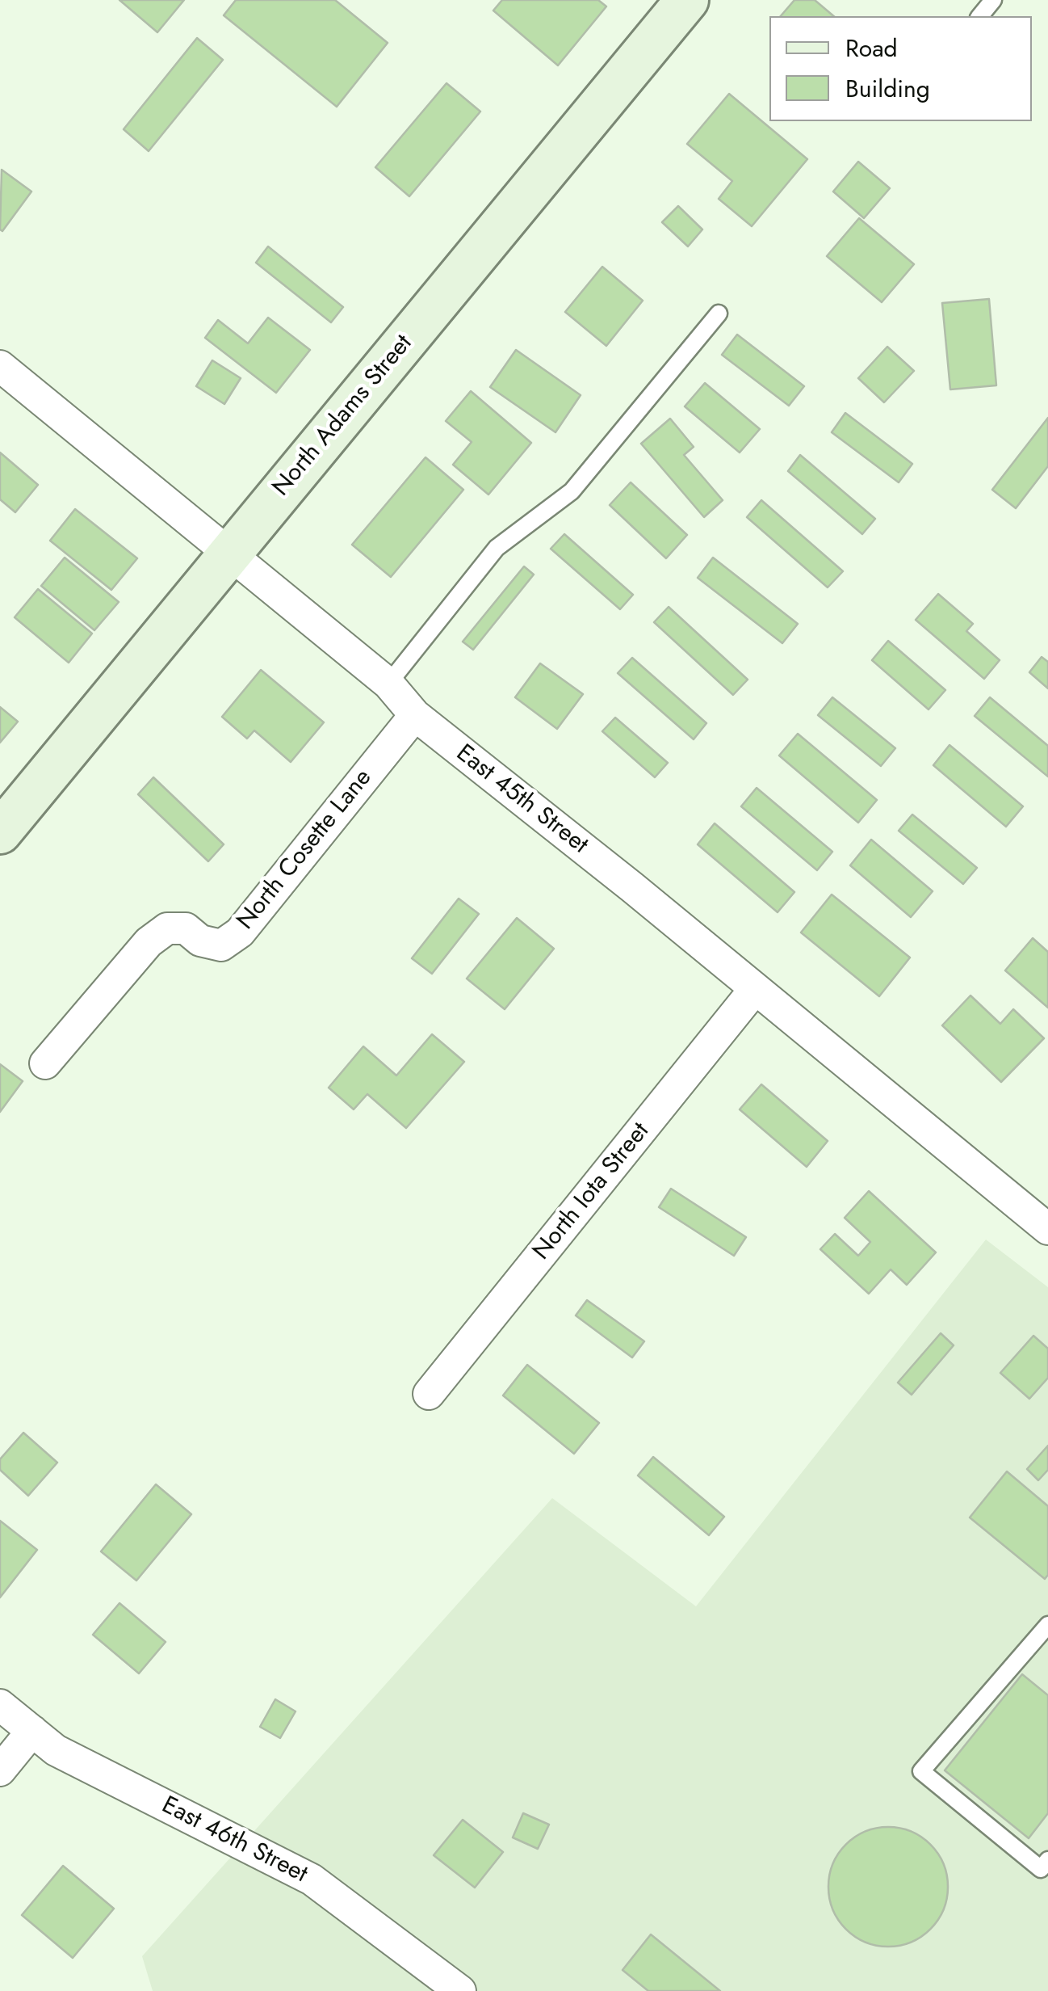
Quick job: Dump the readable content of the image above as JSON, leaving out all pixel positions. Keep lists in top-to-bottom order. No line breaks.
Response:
{"streets":{"street":["North Adams Street","East 45th Street","North Cosette Lane","North Iota Street","East 46th Street"]},"crossings":[["North Adams Street","East 45th Street"],["East 45th Street","North Cosette Lane"],["East 45th Street","North Iota Street"]],"legend":["Road","Building"]}
